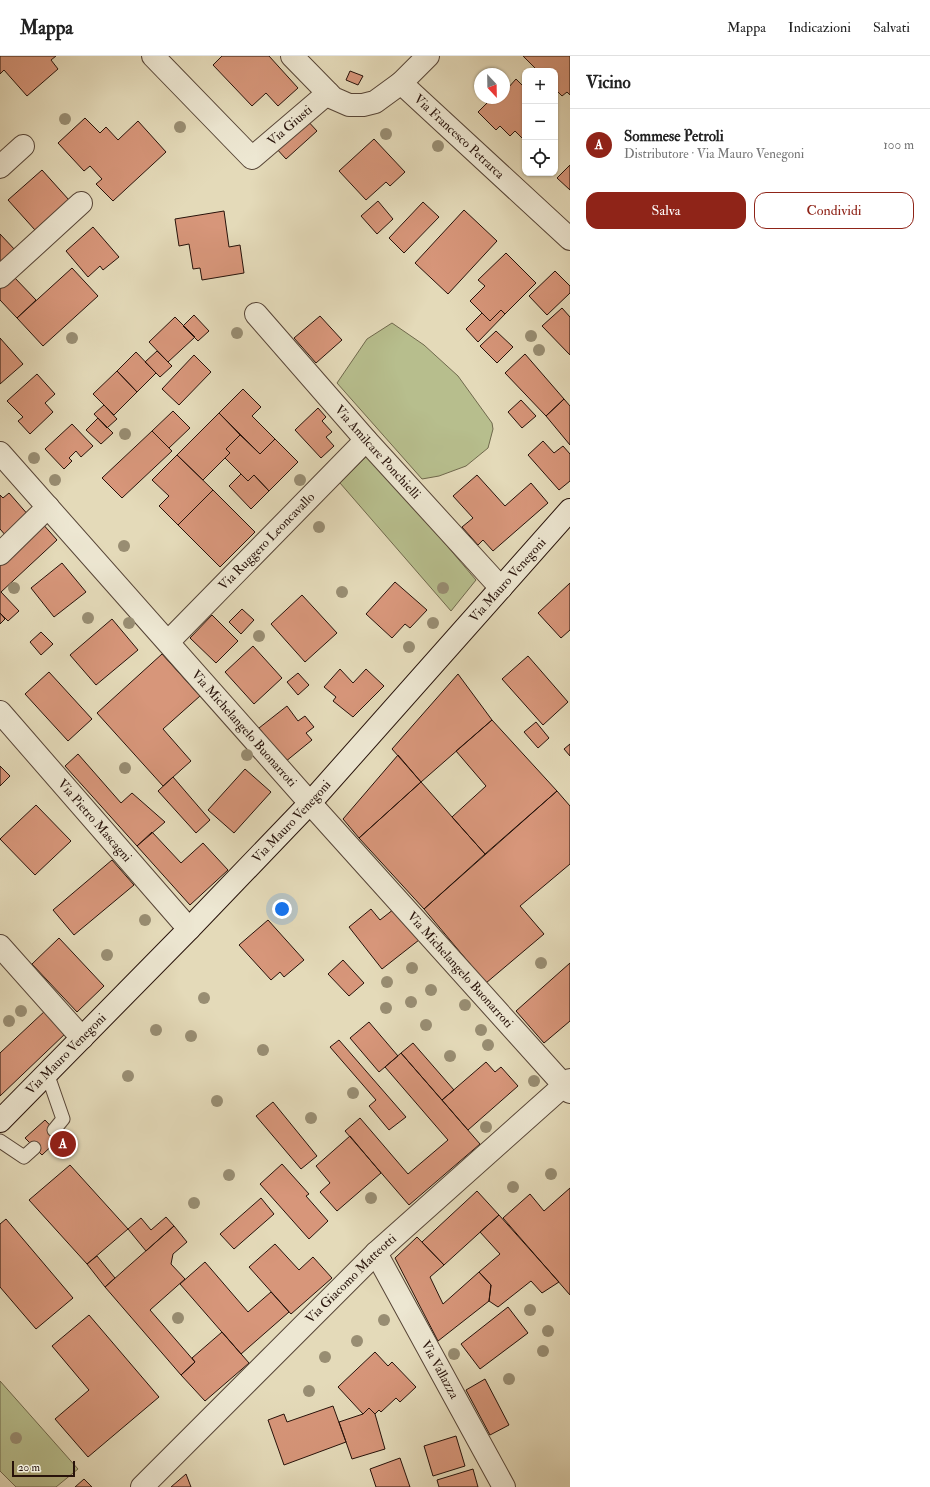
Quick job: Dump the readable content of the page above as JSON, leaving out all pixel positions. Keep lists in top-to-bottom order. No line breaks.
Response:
{"streets":{"street":["Via Giusti","Via Francesco Petrarca","Via Amilcare Ponchielli","Via Ruggero Leoncavallo","Via Mauro Venegoni","Via Michelangelo Buonarroti","Via Pietro Mascagni","Via Giacomo Matteotti","Via Vallazza"]},"crossings":[["Via Amilcare Ponchielli","Via Ruggero Leoncavallo"],["Via Amilcare Ponchielli","Via Mauro Venegoni"],["Via Ruggero Leoncavallo","Via Michelangelo Buonarroti"],["Via Mauro Venegoni","Via Michelangelo Buonarroti"],["Via Mauro Venegoni","Via Pietro Mascagni"],["Via Michelangelo Buonarroti","Via Giacomo Matteotti"],["Via Giacomo Matteotti","Via Vallazza"]],"scale_bar":"20 m","north":"bottom","page":{"header":"Mappa","nav":["Mappa","Indicazioni","Salvati"],"heading":"Vicino","map_buttons":["+","−"],"list":[{"mark":"A","name":"Sommese Petroli","note":"Distributore · Via Mauro Venegoni","value":"100 m"}],"buttons":["Salva","Condividi"],"pins":"A","scale":"20 m"}}
